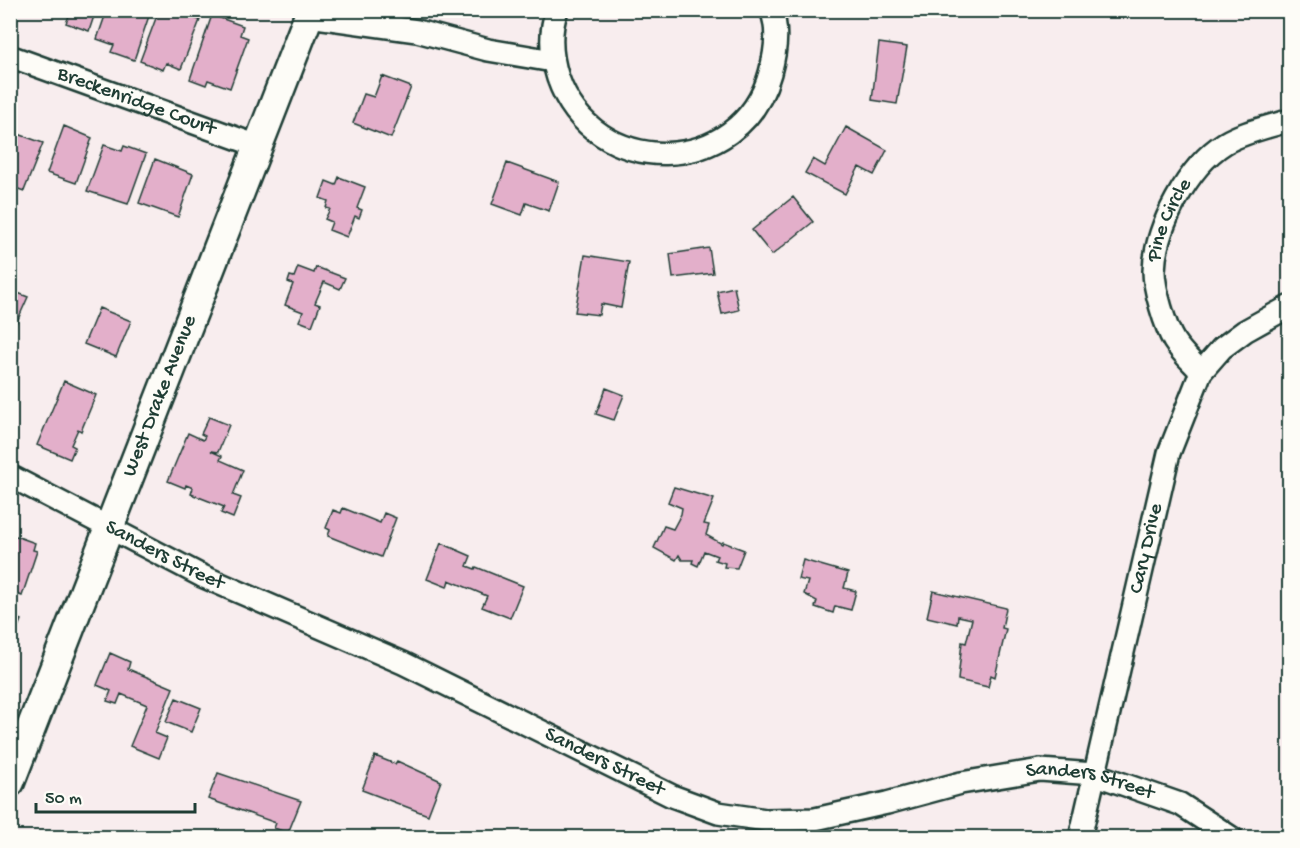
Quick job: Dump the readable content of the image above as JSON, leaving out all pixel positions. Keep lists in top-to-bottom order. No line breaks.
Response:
{"streets":{"street":["Breckenridge Court","Pine Circle","West Drake Avenue","Cary Drive","Sanders Street"]},"crossings":[["Breckenridge Court","West Drake Avenue"],["Pine Circle","Cary Drive"],["West Drake Avenue","Sanders Street"],["Cary Drive","Sanders Street"]],"scale_bar":"50 m"}
